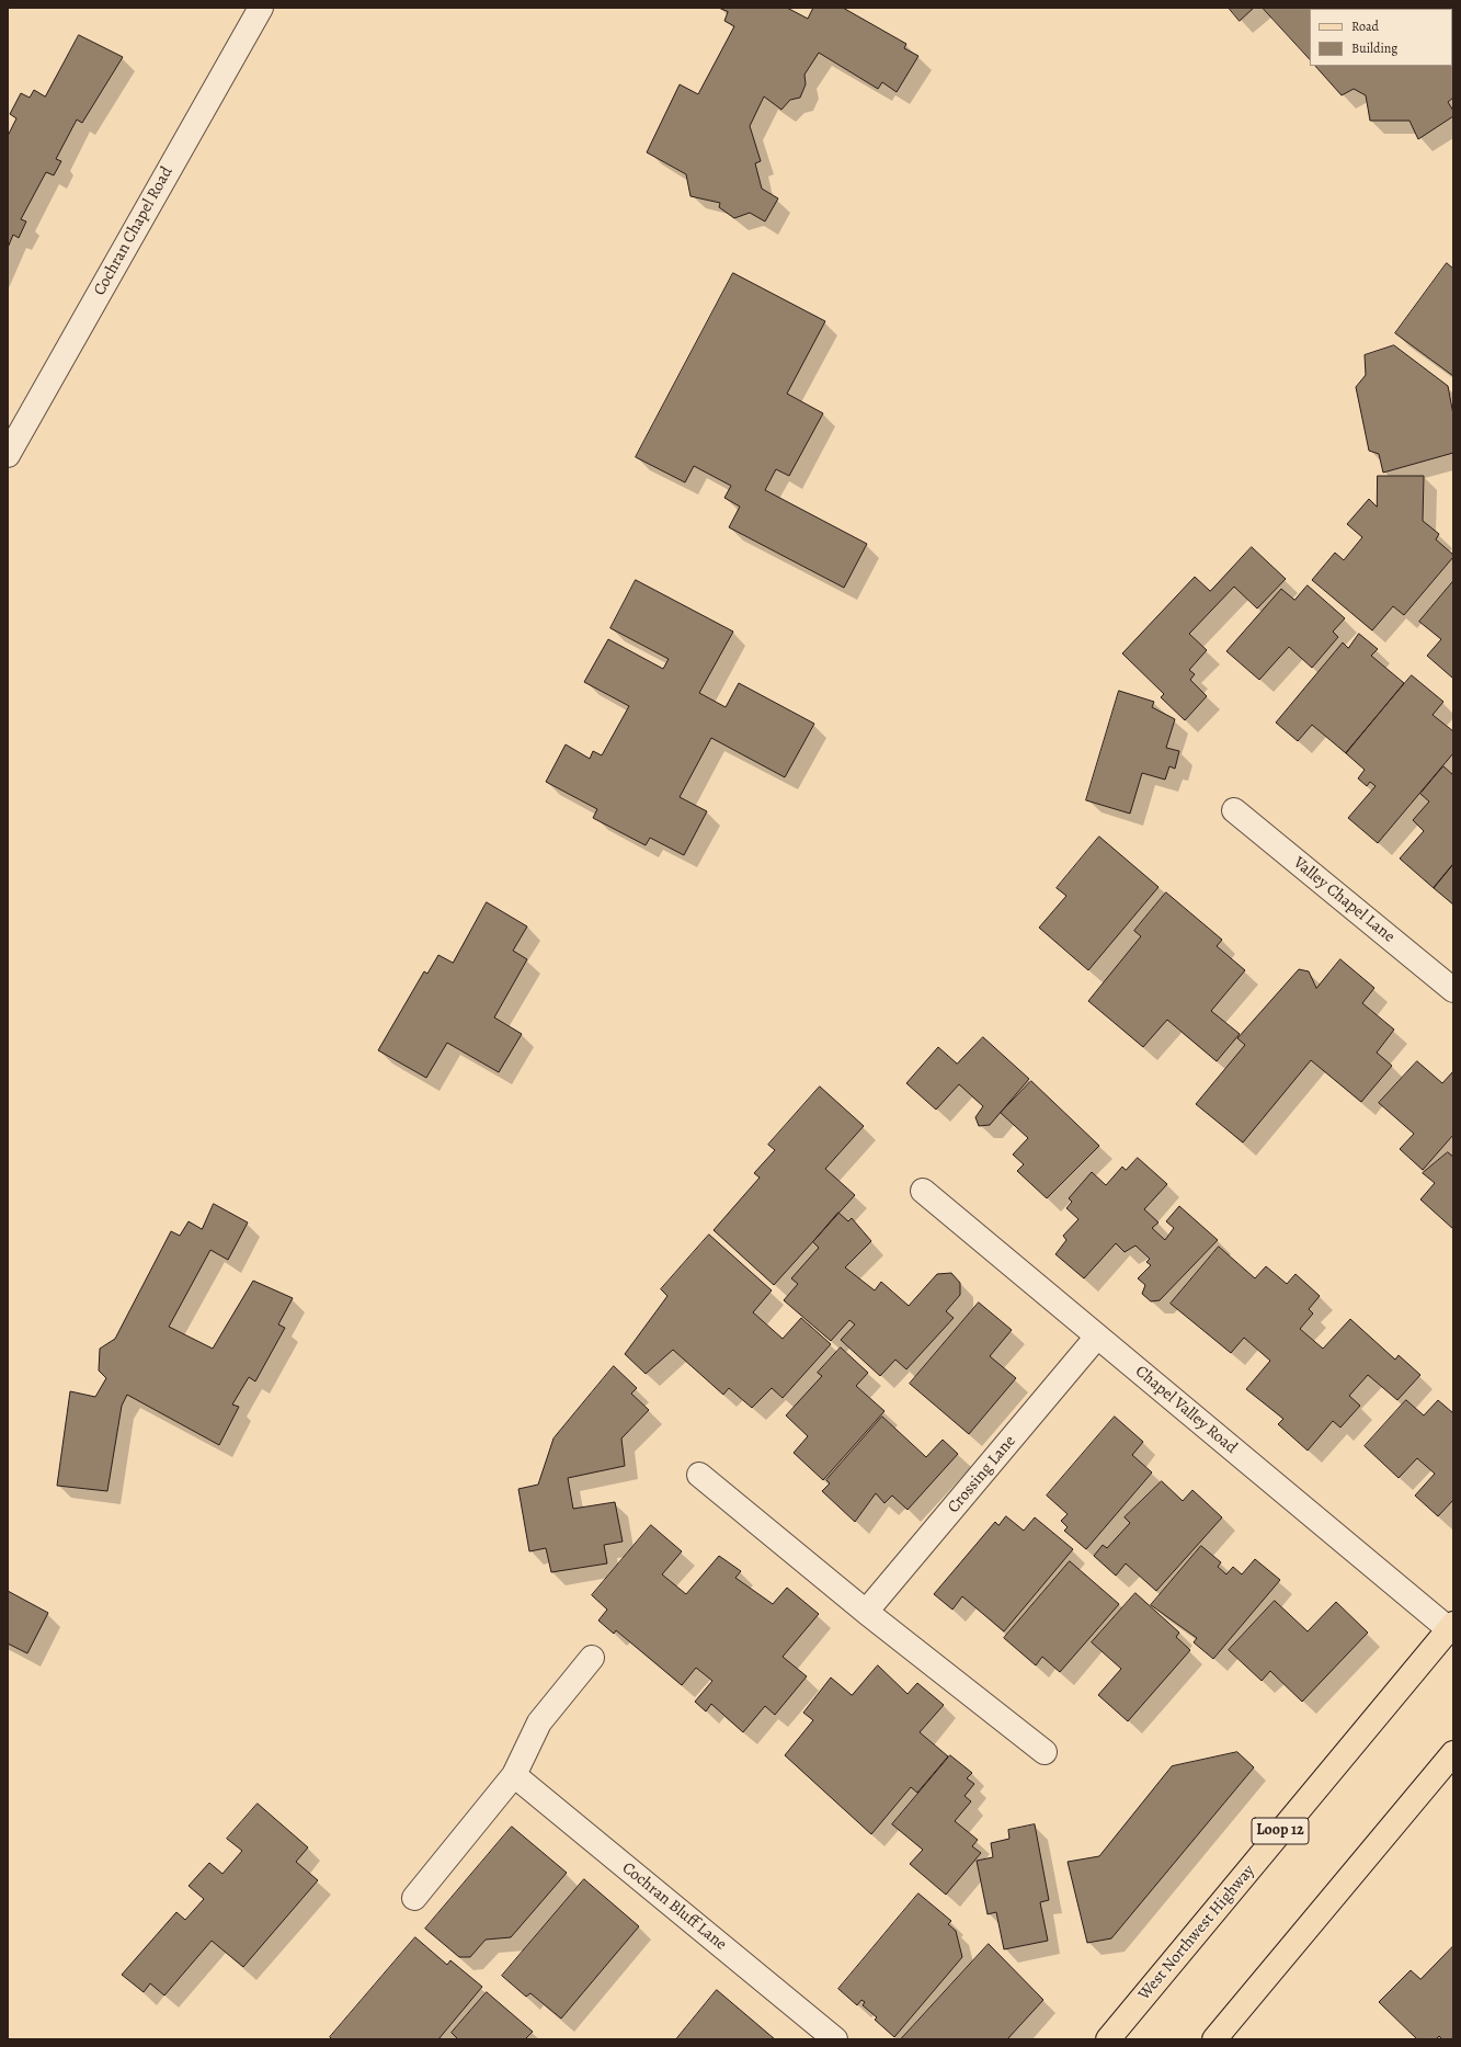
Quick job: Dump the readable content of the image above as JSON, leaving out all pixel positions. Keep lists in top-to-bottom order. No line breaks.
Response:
{"streets":{"main road":["Loop 12","West Northwest Highway"],"street":["Cochran Chapel Road","Valley Chapel Lane","Chapel Valley Road","Crossing Lane","Cochran Bluff Lane"]},"crossings":[["Chapel Valley Road","Crossing Lane"],["Chapel Valley Road","West Northwest Highway"]],"legend":["Road","Building"]}
